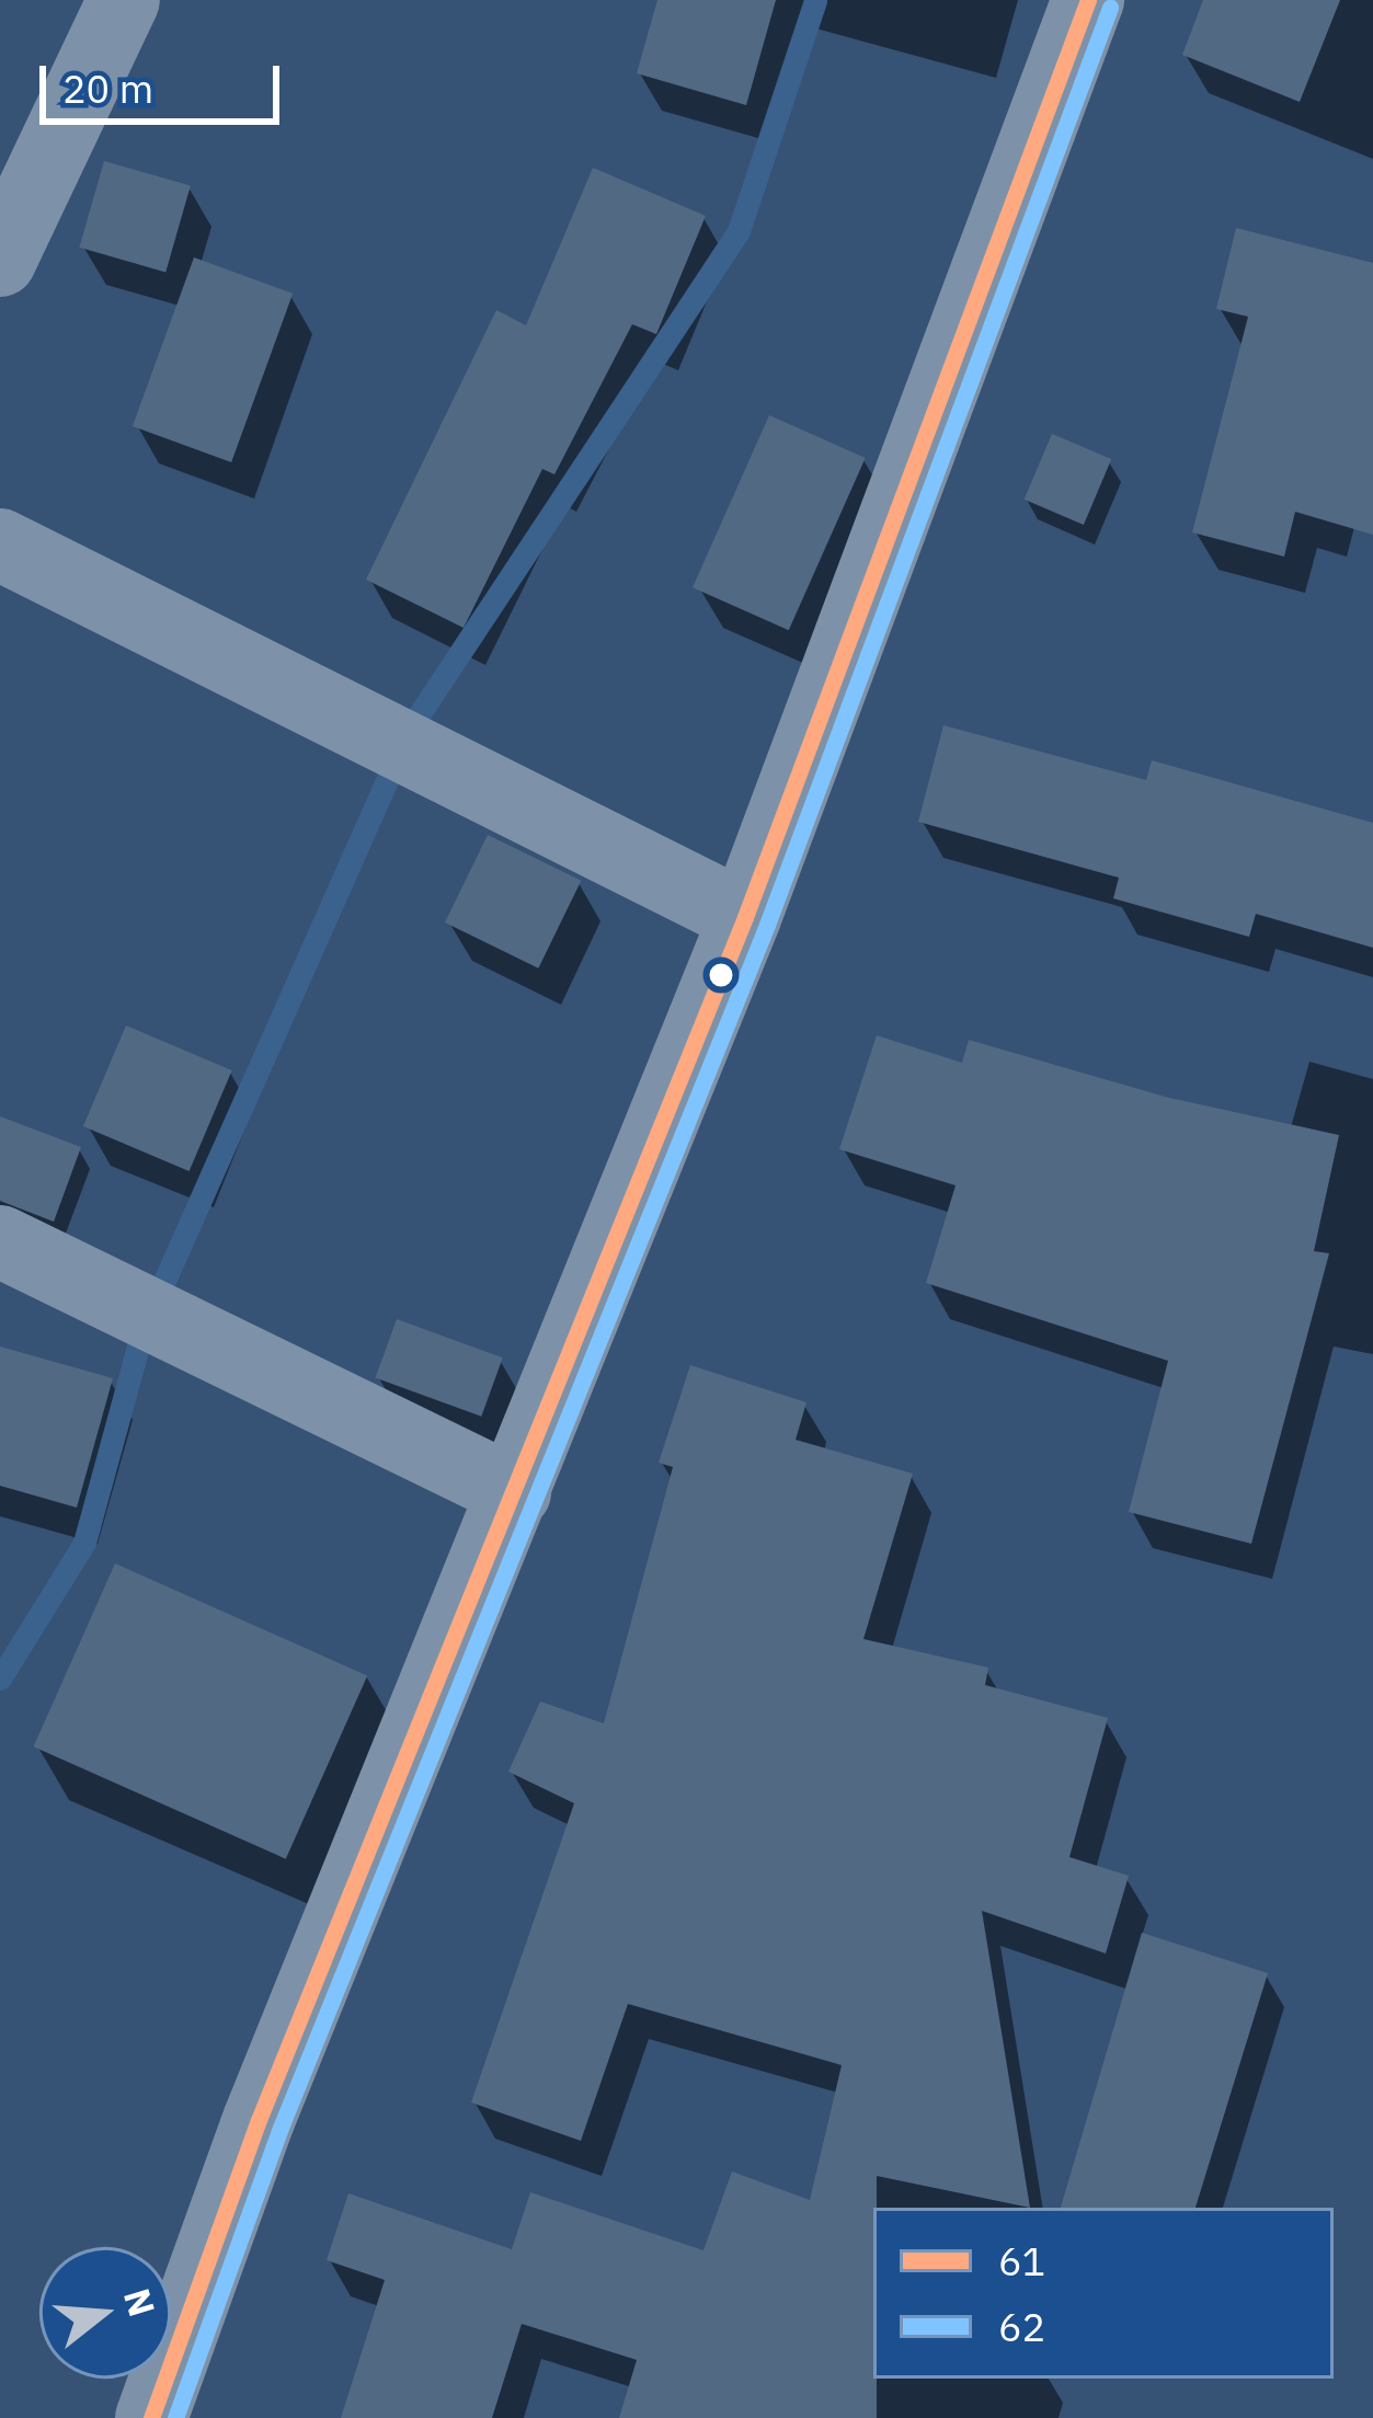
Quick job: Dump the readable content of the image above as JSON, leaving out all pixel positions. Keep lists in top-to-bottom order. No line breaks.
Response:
{"lines":["transit line 61","transit line 62"],"legend":["61","62"],"scale_bar":"20 m","north":"right"}
